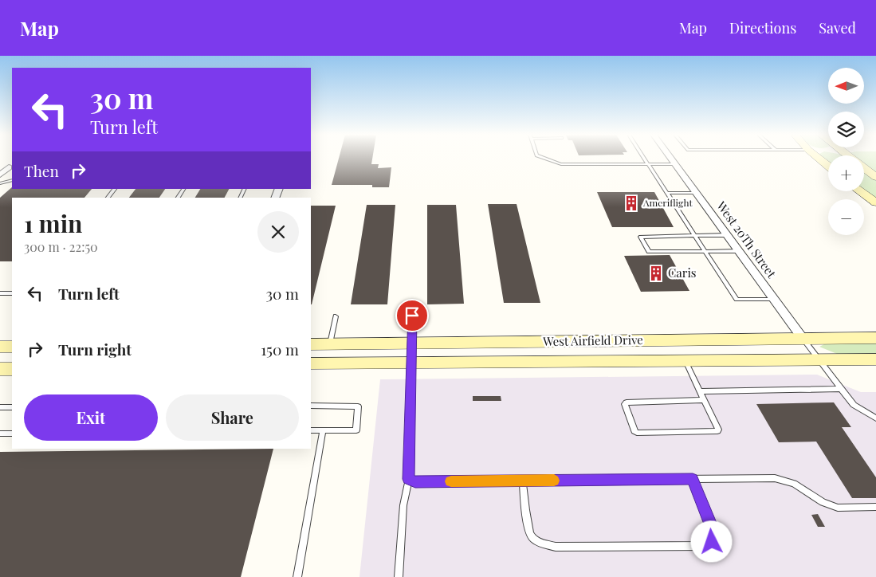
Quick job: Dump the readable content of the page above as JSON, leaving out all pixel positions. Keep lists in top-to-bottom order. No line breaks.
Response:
{"streets":{"street":["West 20Th Street","West Airfield Drive"]},"crossings":[["West 20Th Street","West Airfield Drive"]],"places":{"building":["Ameriflight","Caris"]},"north":"left","page":{"header":"Map","nav":["Map","Directions","Saved"],"map_buttons":["+","−"],"turn":["30 m","Turn left"],"then":"Then","heading":["1 min","300 m · 22:50"],"list":[{"name":"Turn left","value":"30 m"},{"name":"Turn right","value":"150 m"}],"buttons":["Exit","Share"]}}
